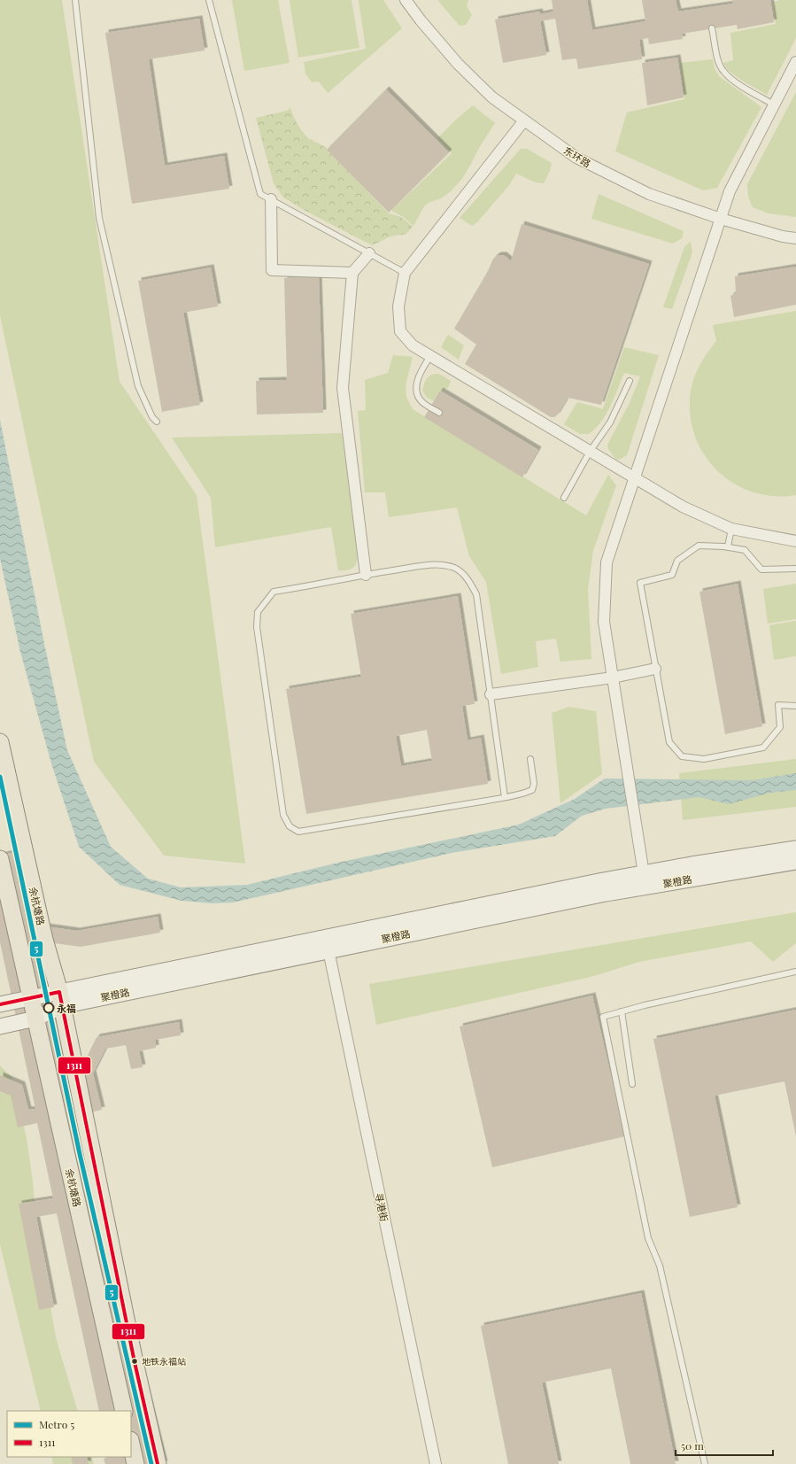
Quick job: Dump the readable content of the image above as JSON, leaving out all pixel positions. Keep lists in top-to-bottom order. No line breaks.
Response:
{"streets":{"main road":["余杭塘路"],"street":["东环路","聚橙路","寻港街"]},"crossings":[["聚橙路","余杭塘路"],["聚橙路","寻港街"]],"places":["永福","地铁永福站"],"lines":["metro line 5","transit line 1311"],"legend":["Metro 5","1311"],"scale_bar":"50 m"}
